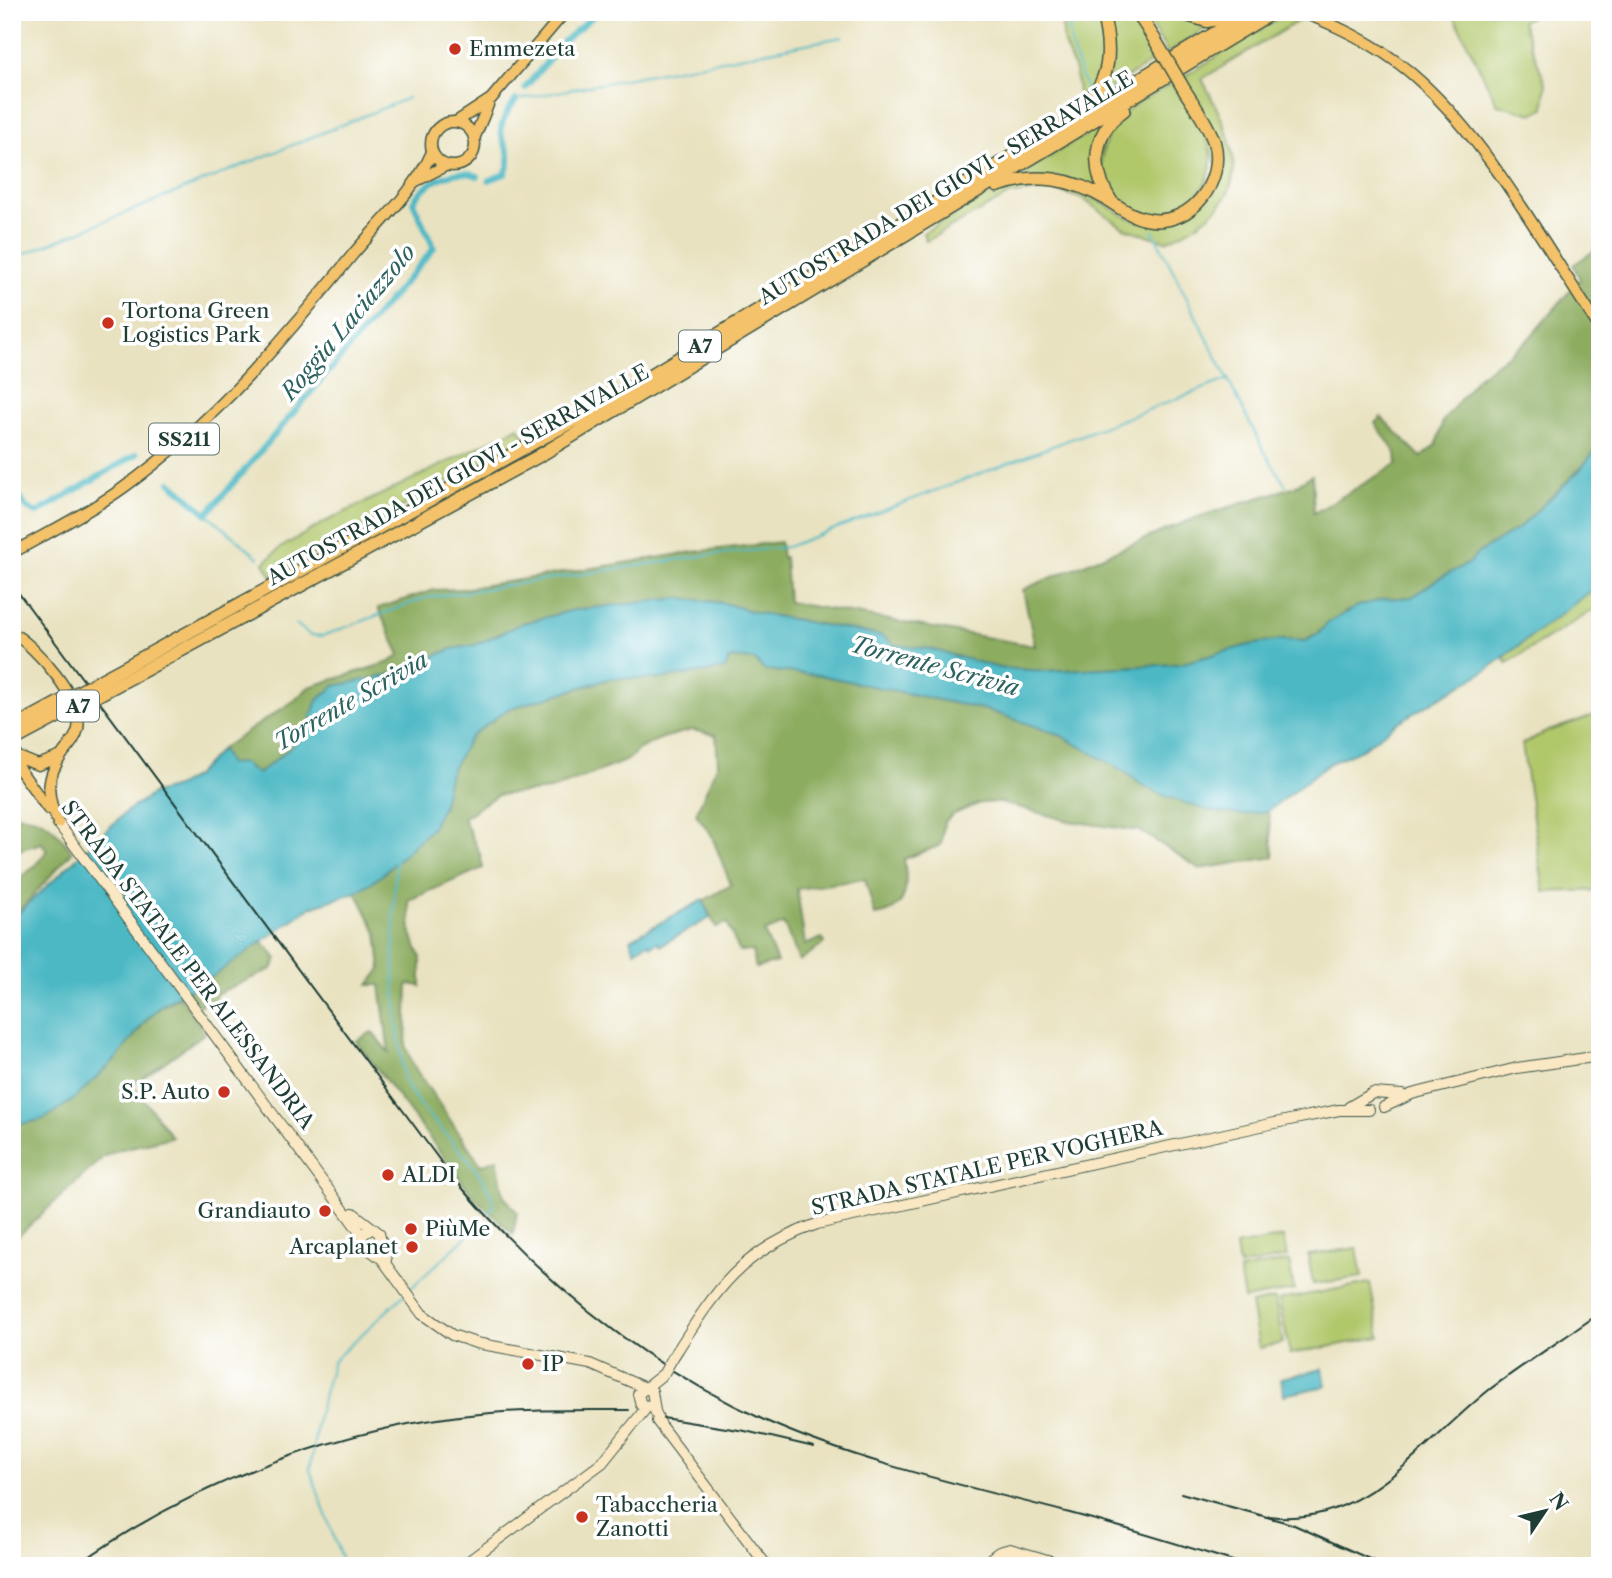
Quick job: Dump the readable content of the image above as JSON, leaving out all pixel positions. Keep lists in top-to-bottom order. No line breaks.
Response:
{"streets":{"highway":["AUTOSTRADA DEI GIOVI - SERRAVALLE","A7"],"main road":["SS211","STRADA STATALE PER ALESSANDRIA","STRADA STATALE PER VOGHERA"]},"crossings":[["STRADA STATALE PER ALESSANDRIA","STRADA STATALE PER VOGHERA"]],"water":["Roggia Laciazzolo","Torrente Scrivia"],"places":["Emmezeta","Tortona Green Logistics Park","S.P. Auto","ALDI","Grandiauto","PiùMe","Arcaplanet","IP","Tabaccheria Zanotti"],"north":"top right"}
